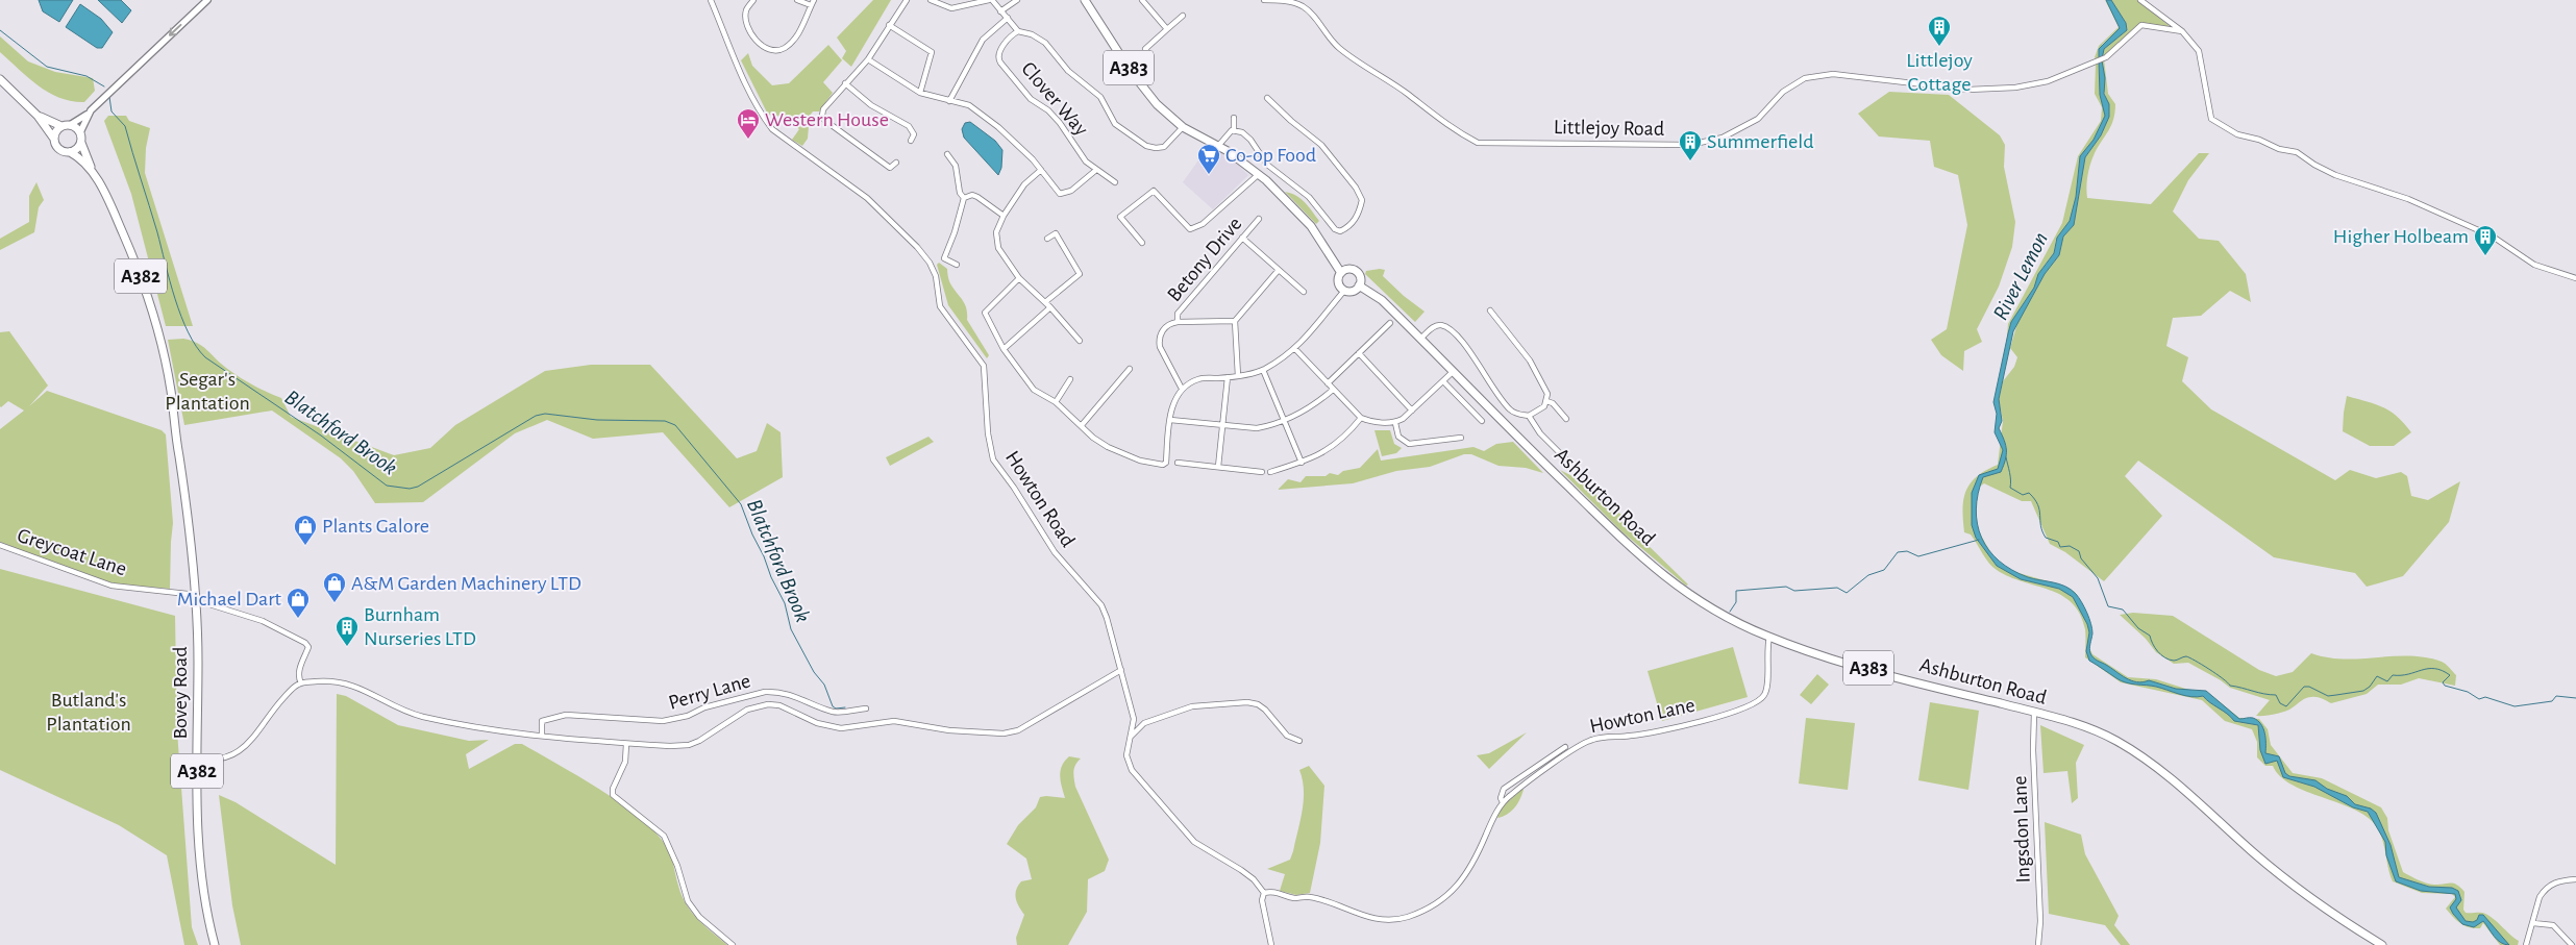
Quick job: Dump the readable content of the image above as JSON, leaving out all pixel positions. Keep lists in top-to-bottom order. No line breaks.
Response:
{"streets":{"main road":["A383","A382","Ashburton Road","Bovey Road"],"street":["Clover Way","Littlejoy Road","Betony Drive","Howton Road","Greycoat Lane","Perry Lane","Howton Lane","Ingsdon Lane"]},"crossings":[["A383","Ashburton Road"],["A382","Greycoat Lane"],["A382","Bovey Road"],["Ashburton Road","Howton Lane"],["Ashburton Road","Ingsdon Lane"],["Howton Road","Howton Lane"],["Greycoat Lane","Bovey Road"]],"water":["River Lemon","Blatchford Brook"],"parks":["Segar's Plantation","Butland's Plantation"],"places":{"building":["Littlejoy Cottage","Summerfield","Higher Holbeam","Burnham Nurseries LTD"],"hotel":["Western House"],"supermarket":["Co-op Food"],"shop":["Plants Galore","A&M Garden Machinery LTD","Michael Dart"]}}
